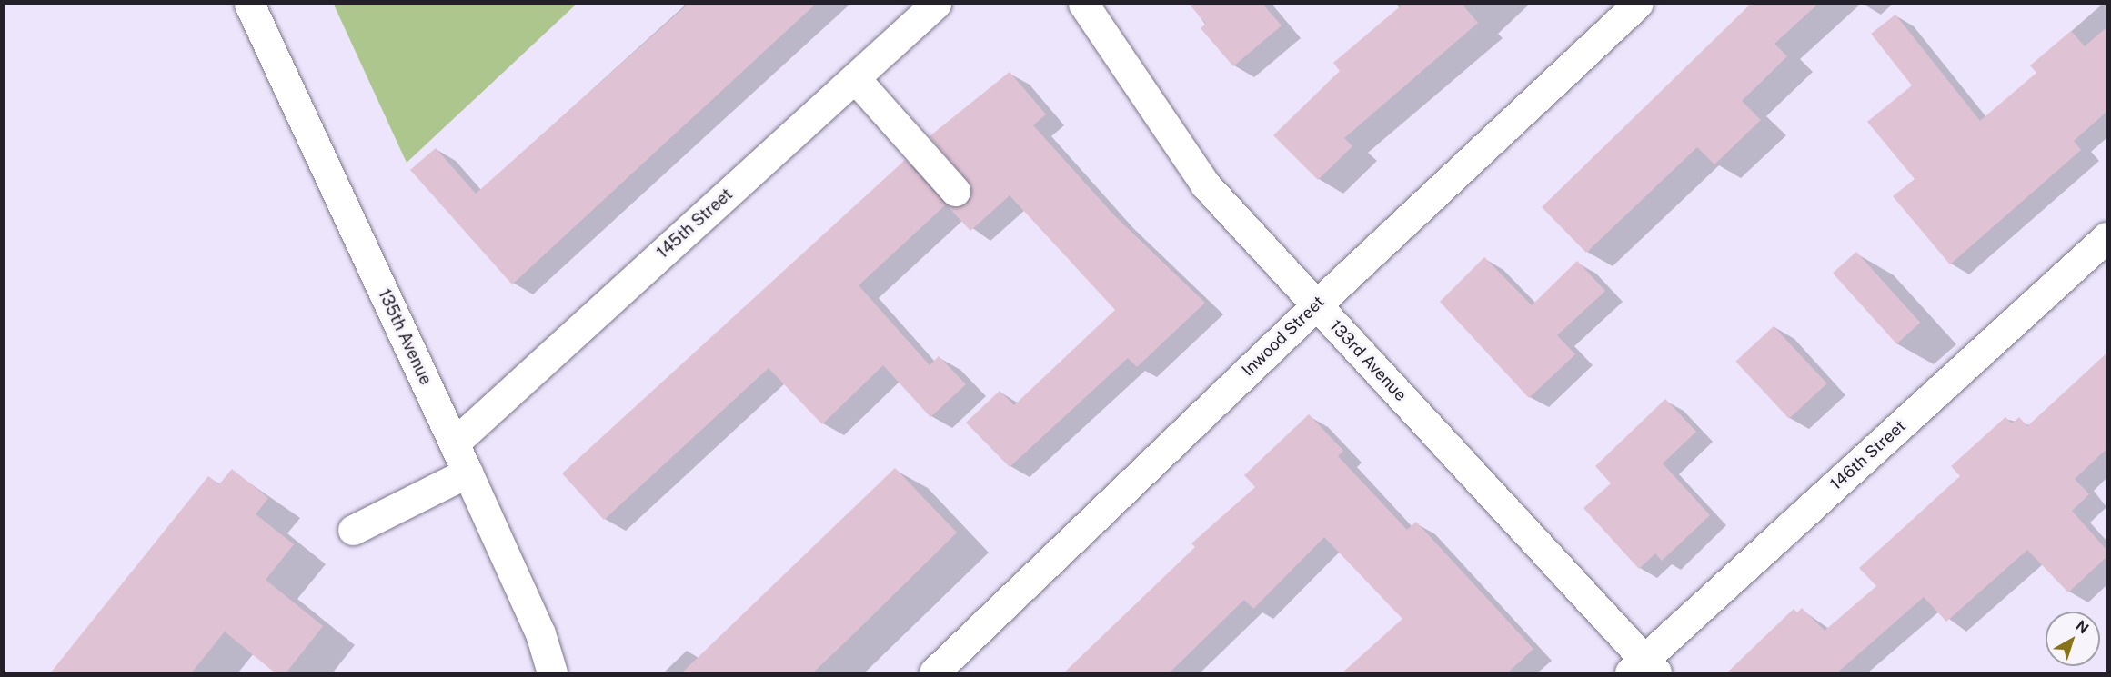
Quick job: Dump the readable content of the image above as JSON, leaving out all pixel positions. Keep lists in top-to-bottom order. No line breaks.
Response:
{"streets":{"street":["145th Street","Inwood Street","135th Avenue","133rd Avenue","146th Street"]},"crossings":[["145th Street","135th Avenue"],["Inwood Street","133rd Avenue"],["133rd Avenue","146th Street"]],"north":"top right"}
